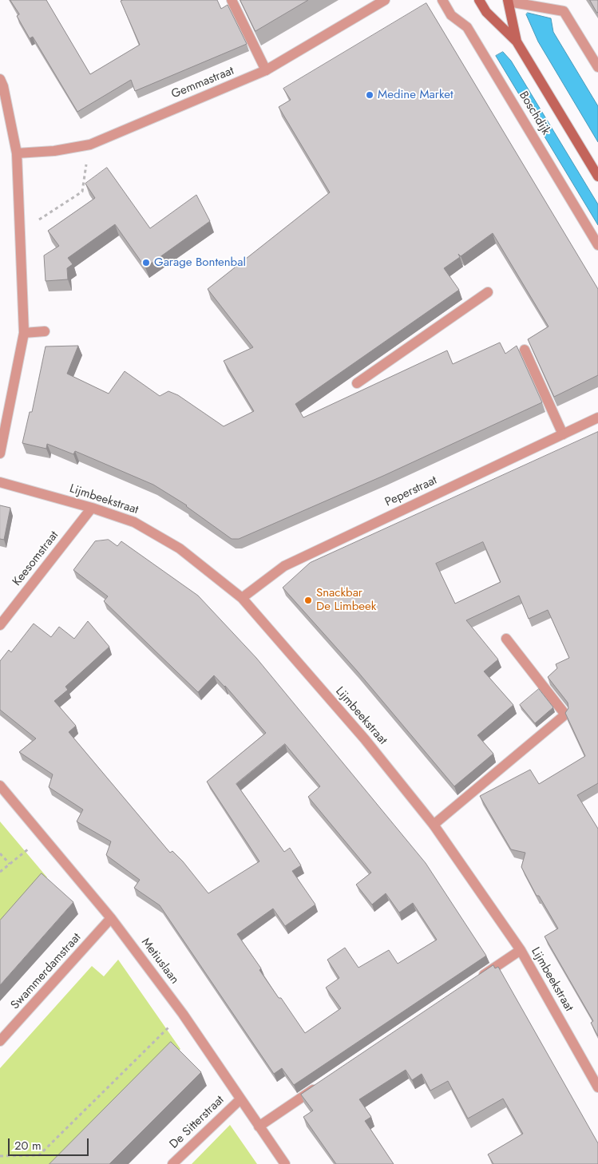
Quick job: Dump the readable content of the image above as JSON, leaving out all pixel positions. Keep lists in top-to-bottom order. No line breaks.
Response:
{"streets":{"main road":["Boschdijk"],"street":["Gemmastraat","Peperstraat","Lijmbeekstraat","Keesomstraat","Metiuslaan","Swammerdamstraat","De Sitterstraat"]},"crossings":[["Peperstraat","Lijmbeekstraat"],["Lijmbeekstraat","Keesomstraat"],["Metiuslaan","Swammerdamstraat"],["Metiuslaan","De Sitterstraat"]],"places":["Medine Market","Garage Bontenbal","Snackbar De Limbeek"],"scale_bar":"20 m"}
